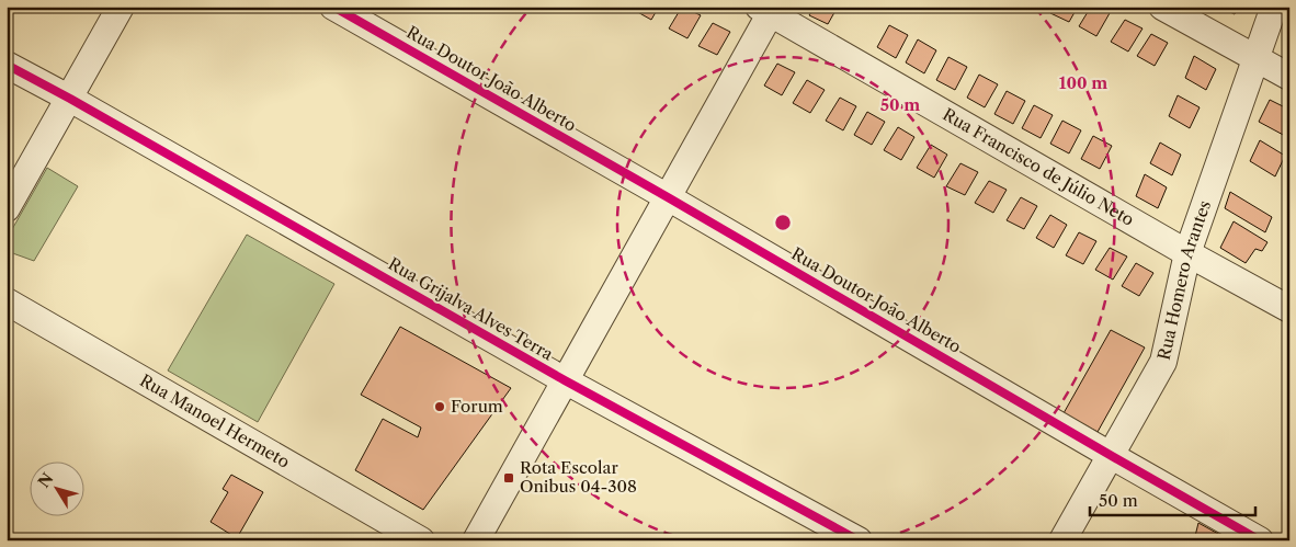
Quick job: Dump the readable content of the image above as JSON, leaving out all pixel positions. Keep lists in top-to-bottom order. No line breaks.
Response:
{"streets":{"street":["Rua Doutor João Alberto","Rua Francisco de Júlio Neto","Rua Homero Arantes","Rua Grijalva Alves Terra","Rua Manoel Hermeto"]},"crossings":[["Rua Doutor João Alberto","Rua Homero Arantes"],["Rua Francisco de Júlio Neto","Rua Homero Arantes"]],"places":{"other":["Forum"],"transit":["Rota Escolar Onibus 04-308"]},"scale_bar":"50 m","north":"top left","rings":["100 m","50 m"]}
